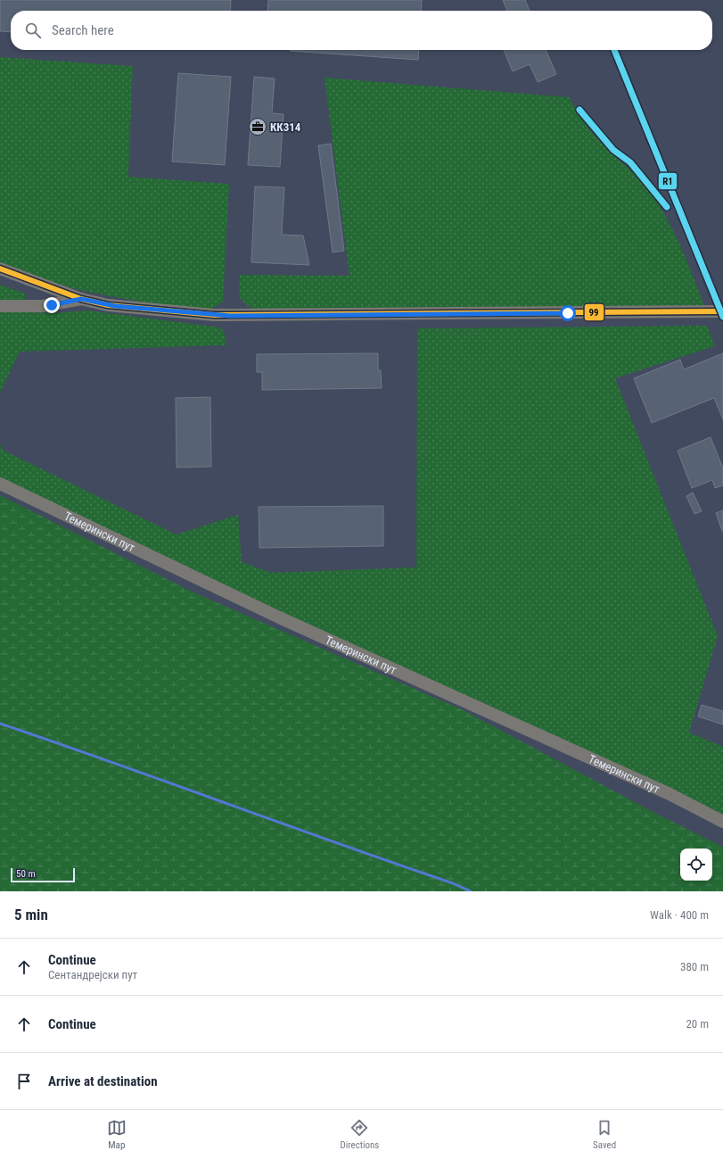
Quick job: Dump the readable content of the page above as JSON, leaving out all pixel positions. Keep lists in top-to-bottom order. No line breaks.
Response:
{"streets":{"main road":["Темерински пут"]},"places":{"office":["КК314"]},"lines":["transit line R1","transit line 99"],"scale_bar":"50 m","page":{"search":"Search here","scale":"50 m","heading":["5 min","Walk · 400 m"],"list":[["Continue","Сентандрејски пут","380 m"],["Continue","20 m"],"Arrive at destination"],"nav":["Map","Directions","Saved"]}}
